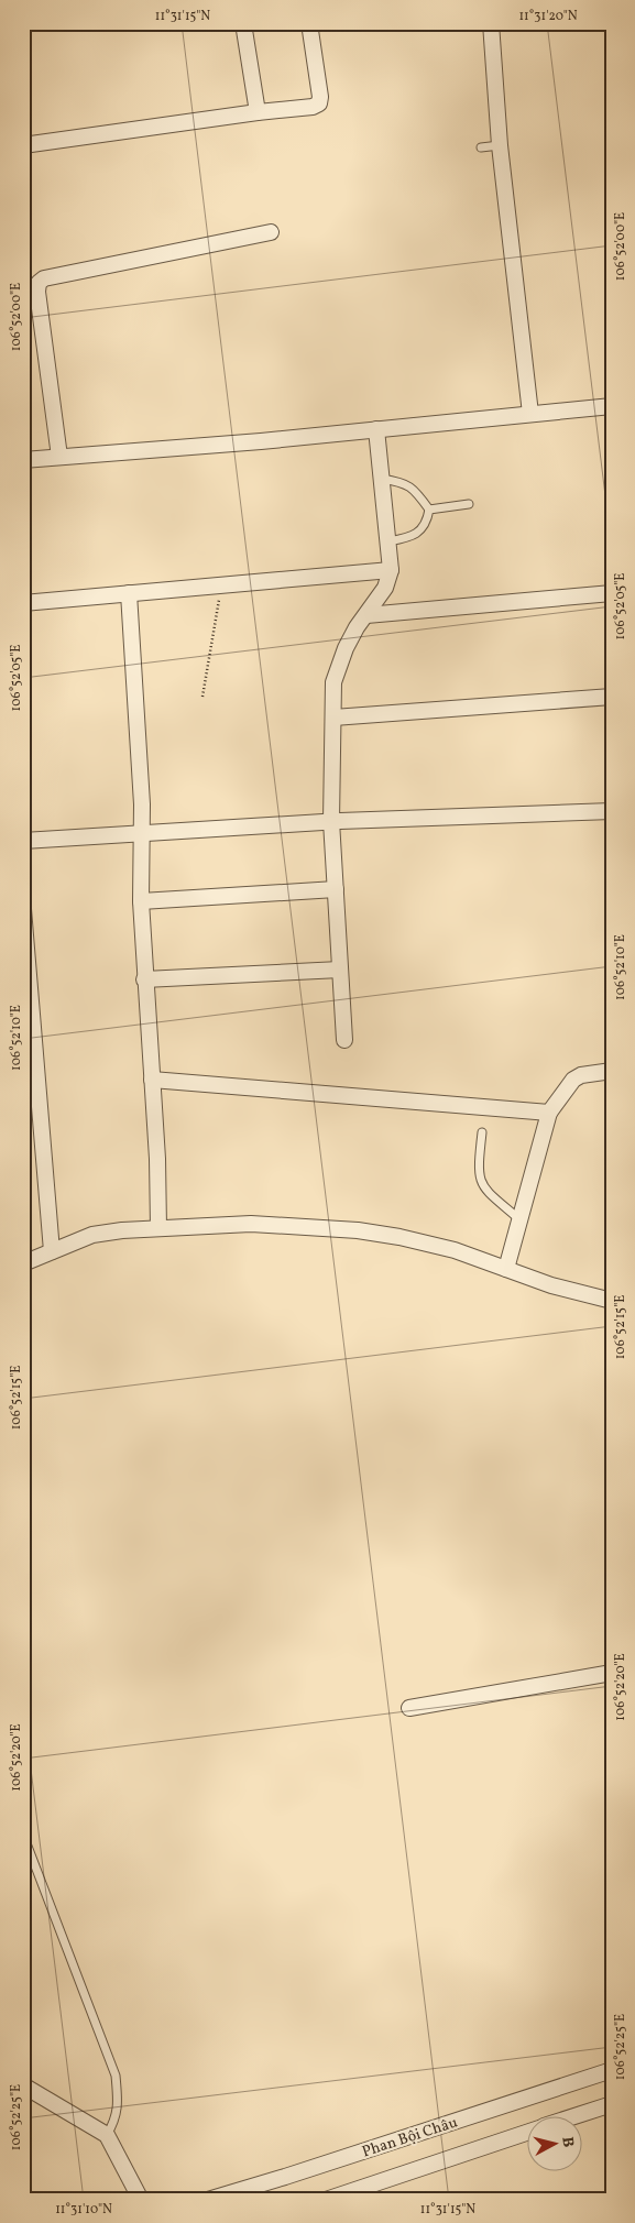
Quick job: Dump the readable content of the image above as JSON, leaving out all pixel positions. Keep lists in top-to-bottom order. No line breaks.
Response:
{"streets":{"street":["Phan Bội Châu"]},"north":"right","coordinates":["11°31'15\"N","11°31'20\"N","106°52'00\"E","106°52'05\"E","106°52'10\"E","106°52'15\"E","106°52'20\"E","106°52'25\"E","11°31'10\"N"]}
